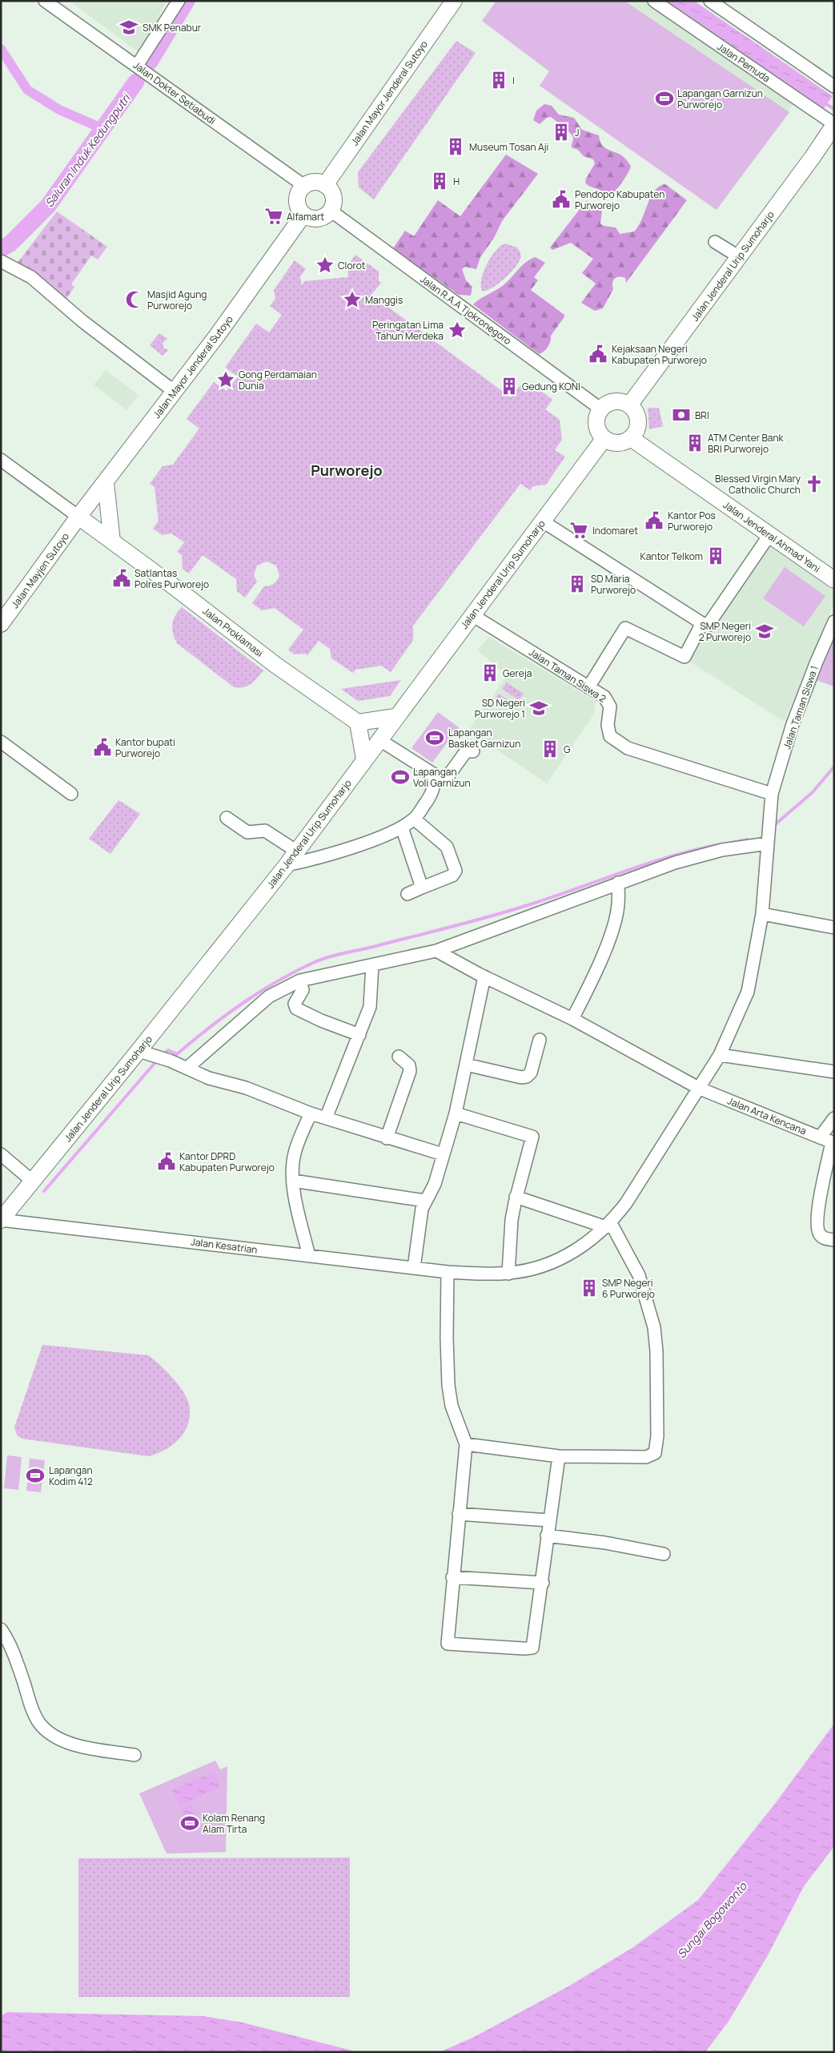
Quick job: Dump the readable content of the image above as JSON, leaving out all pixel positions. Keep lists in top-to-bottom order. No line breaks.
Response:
{"streets":{"main road":["Jalan Mayor Jenderal Sutoyo","Jalan Jenderal Urip Sumoharjo","Jalan Jenderal Ahmad Yani","Jalan Mayjen Sutoyo","Jalan Proklamasi"],"street":["Jalan Pemuda","Jalan Dokter Setiabudi","Jalan R.A.A Tjokronegoro","Jalan Taman Siswa 2","Jalan Taman Siswa 1","Jalan Arta Kencana","Jalan Kesatrian"]},"crossings":[["Jalan Pemuda","Jalan Jenderal Urip Sumoharjo"],["Jalan Dokter Setiabudi","Jalan Mayor Jenderal Sutoyo"],["Jalan Dokter Setiabudi","Jalan R.A.A Tjokronegoro"],["Jalan Mayor Jenderal Sutoyo","Jalan R.A.A Tjokronegoro"],["Jalan Mayor Jenderal Sutoyo","Jalan Mayjen Sutoyo"],["Jalan Mayor Jenderal Sutoyo","Jalan Proklamasi"],["Jalan Jenderal Urip Sumoharjo","Jalan R.A.A Tjokronegoro"],["Jalan Jenderal Urip Sumoharjo","Jalan Jenderal Ahmad Yani"],["Jalan Jenderal Urip Sumoharjo","Jalan Taman Siswa 2"],["Jalan Jenderal Urip Sumoharjo","Jalan Kesatrian"],["Jalan R.A.A Tjokronegoro","Jalan Jenderal Ahmad Yani"],["Jalan Mayjen Sutoyo","Jalan Proklamasi"],["Jalan Taman Siswa 2","Jalan Taman Siswa 1"],["Jalan Taman Siswa 1","Jalan Arta Kencana"],["Jalan Taman Siswa 1","Jalan Kesatrian"],["Jalan Arta Kencana","Jalan Kesatrian"]],"districts":["Purworejo"],"water":["Saluran Induk Kedungputri","Sungai Bogowonto"],"places":{"school or university":["SMK Penabur","SMP Negeri 2 Purworejo","SD Negeri Purworejo 1"],"building":["I","J","Museum Tosan Aji","H","Gedung KONI","ATM Center Bank BRI Purworejo","Kantor Telkom","SD Maria Purworejo","Gereja","G","SMP Negeri 6 Purworejo"],"sports":["Lapangan Garnizun Purworejo","Lapangan Basket Garnizun","Lapangan Voli Garnizun","Lapangan Kodim 412","Kolam Renang Alam Tirta"],"public building":["Pendopo Kabupaten Purworejo","Kejaksaan Negeri Kabupaten Purworejo","Kantor Pos Purworejo","Satlantas Polres Purworejo","Kantor bupati Purworejo","Kantor DPRD Kabupaten Purworejo"],"supermarket":["Alfamart","Indomaret"],"place":["Clorot","Manggis","Peringatan Lima Tahun Merdeka","Gong Perdamaian Dunia"],"mosque":["Masjid Agung Purworejo"],"bank":["BRI"],"church":["Blessed Virgin Mary Catholic Church"]}}
